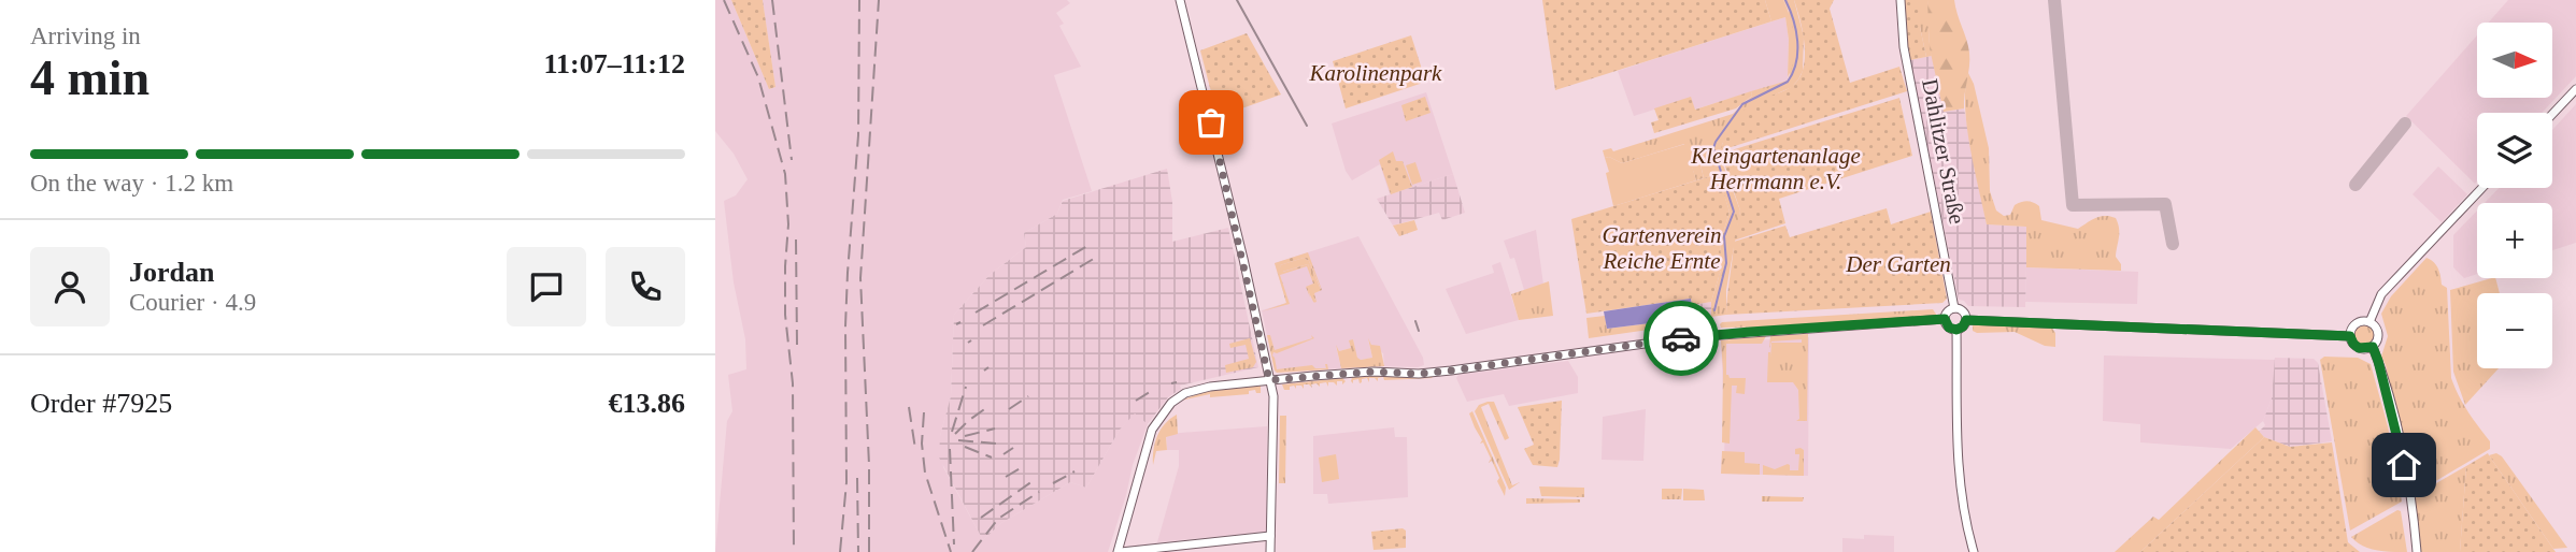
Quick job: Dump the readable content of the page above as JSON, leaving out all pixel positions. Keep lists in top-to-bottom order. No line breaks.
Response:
{"streets":{"main road":["Dahlitzer Straße"]},"parks":["Karolinenpark","Kleingartenanlage Herrmann e.V.","Gartenverein Reiche Ernte","Der Garten"],"north":"right","page":{"heading":["4 min","Arriving in","11:07–11:12"],"panel":["Jordan","Courier · 4.9","Order #7925","€13.86"],"map_buttons":["+","−"],"bar":"On the way · 1.2 km"}}
